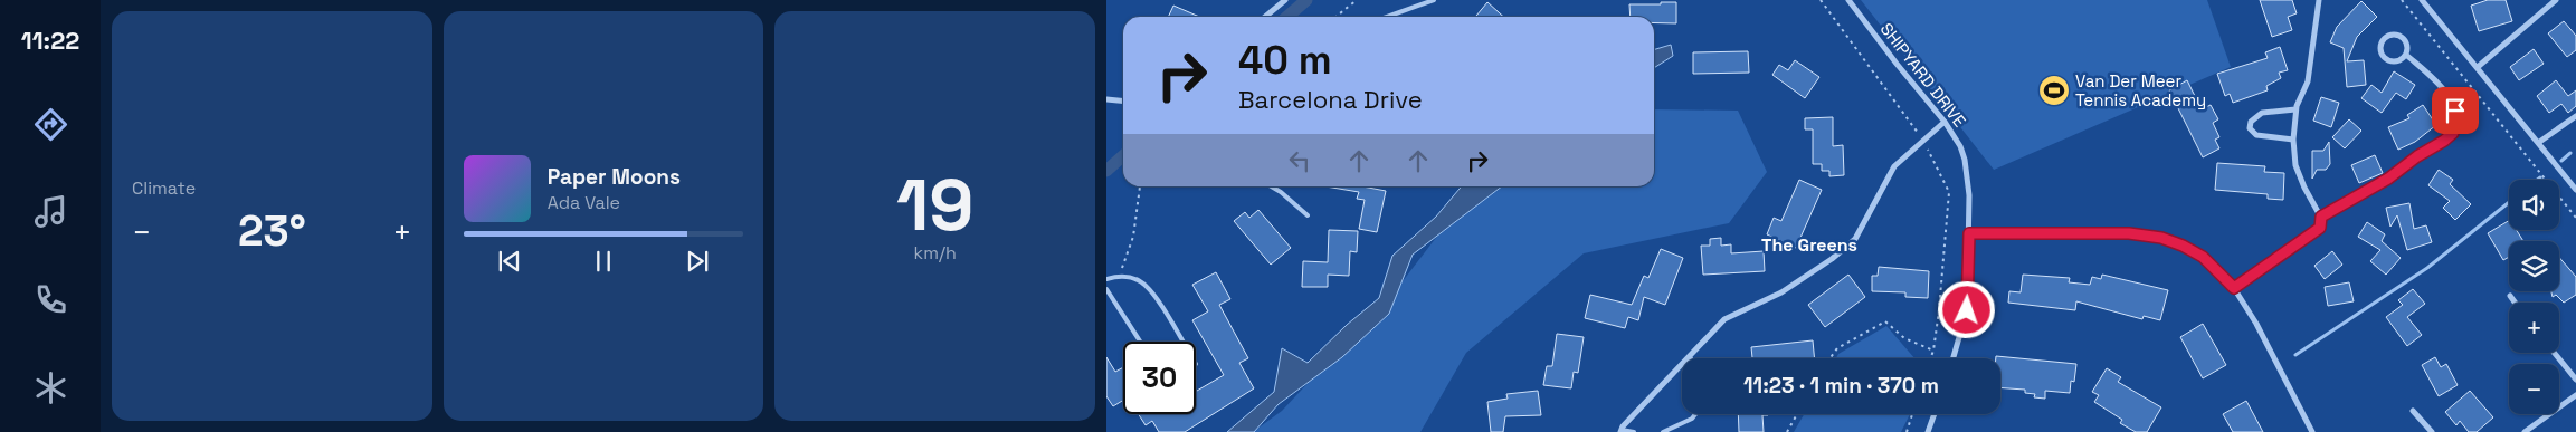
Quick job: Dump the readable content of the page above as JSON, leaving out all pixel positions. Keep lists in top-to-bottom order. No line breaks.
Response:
{"streets":{"street":["SHIPYARD DRIVE"]},"districts":["The Greens"],"places":{"sports":["Van Der Meer Tennis Academy"]},"page":{"tabs":"11:22","tile":["Climate",["19","km/h"]],"turn":["40 m","Barcelona Drive"],"song":["Paper Moons","Ada Vale"],"map_buttons":["+","−"],"heat":["−","23°","+"],"limit":"30","trip":"11:23 · 1 min · 370 m"}}
